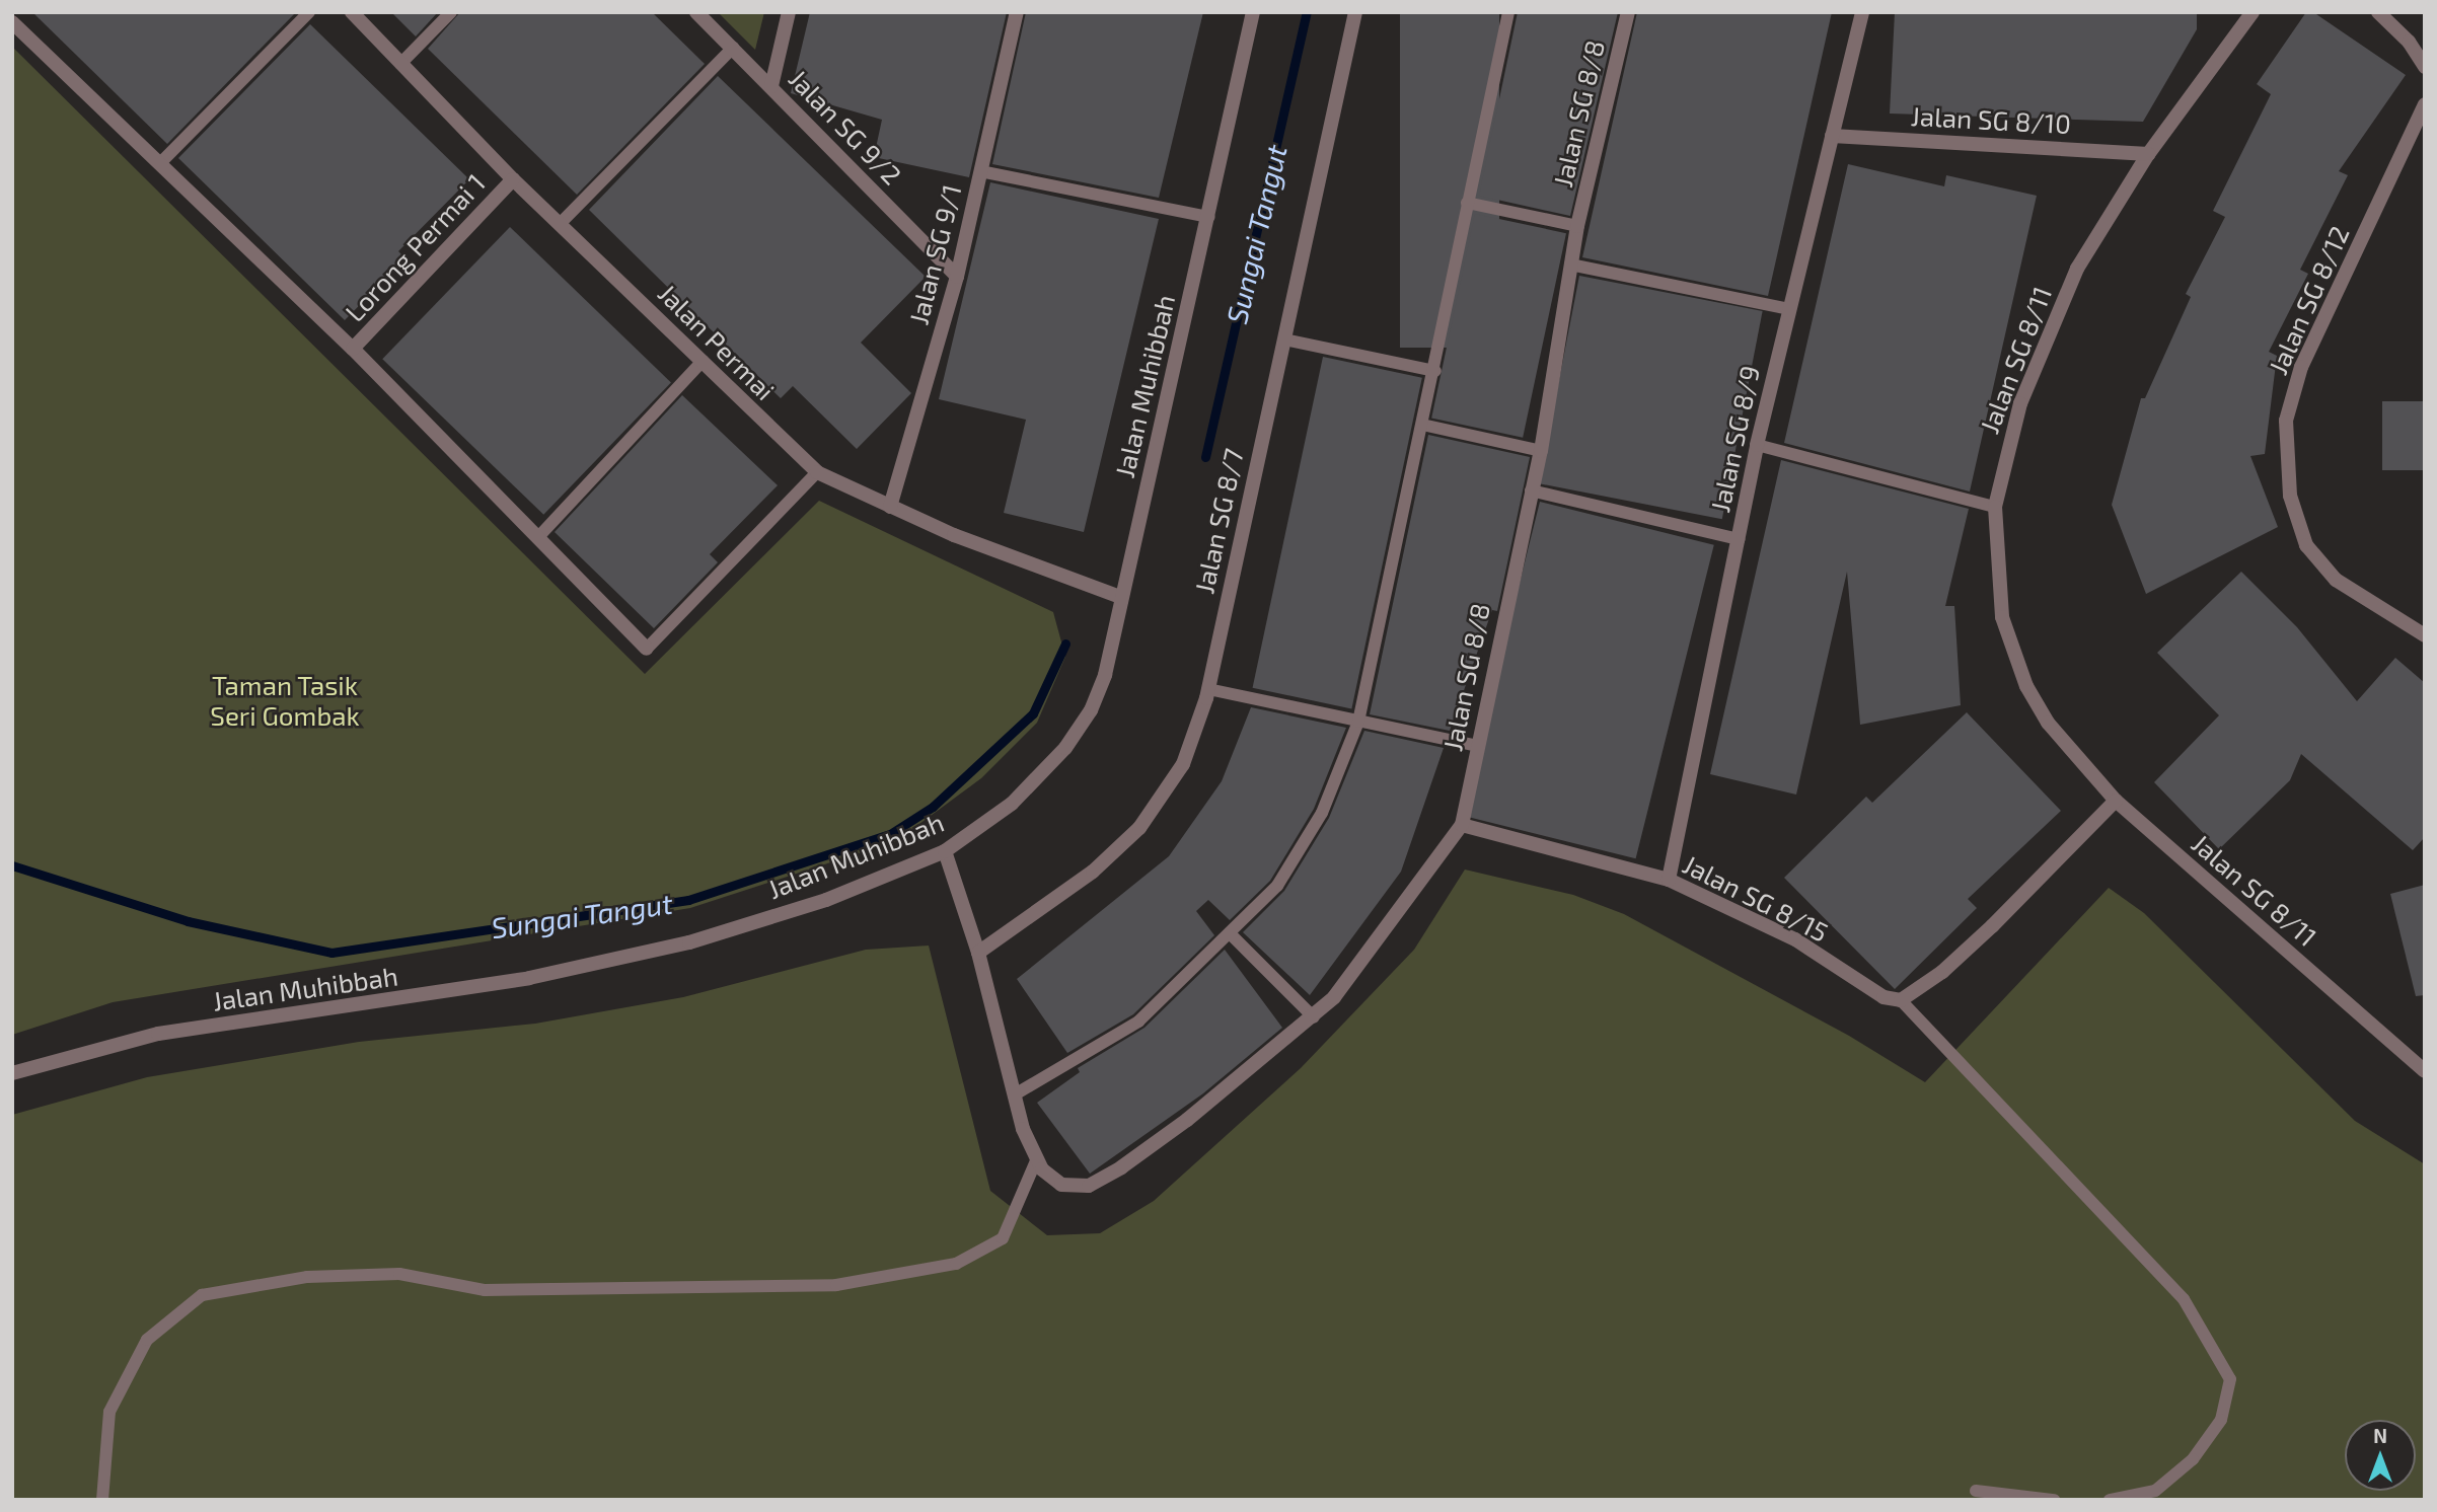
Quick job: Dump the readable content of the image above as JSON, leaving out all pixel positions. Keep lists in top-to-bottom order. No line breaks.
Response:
{"streets":{"street":["Jalan SG 8/8","Jalan SG 8/10","Jalan SG 9/2","Lorong Permai 1","Jalan SG 9/1","Jalan SG 8/12","Jalan Permai","Jalan SG 8/11","Jalan Muhibbah","Jalan SG 8/9","Jalan SG 8/7","Jalan SG 8/15"]},"crossings":[["Jalan SG 8/8","Jalan SG 8/15"],["Jalan SG 8/10","Jalan SG 8/11"],["Jalan SG 8/10","Jalan SG 8/9"],["Jalan SG 9/2","Jalan SG 9/1"],["Lorong Permai 1","Jalan Permai"],["Jalan SG 9/1","Jalan Permai"],["Jalan Permai","Jalan Muhibbah"],["Jalan SG 8/9","Jalan SG 8/15"]],"water":["Sungai Tangut"],"parks":["Taman Tasik Seri Gombak"],"north":"top"}
